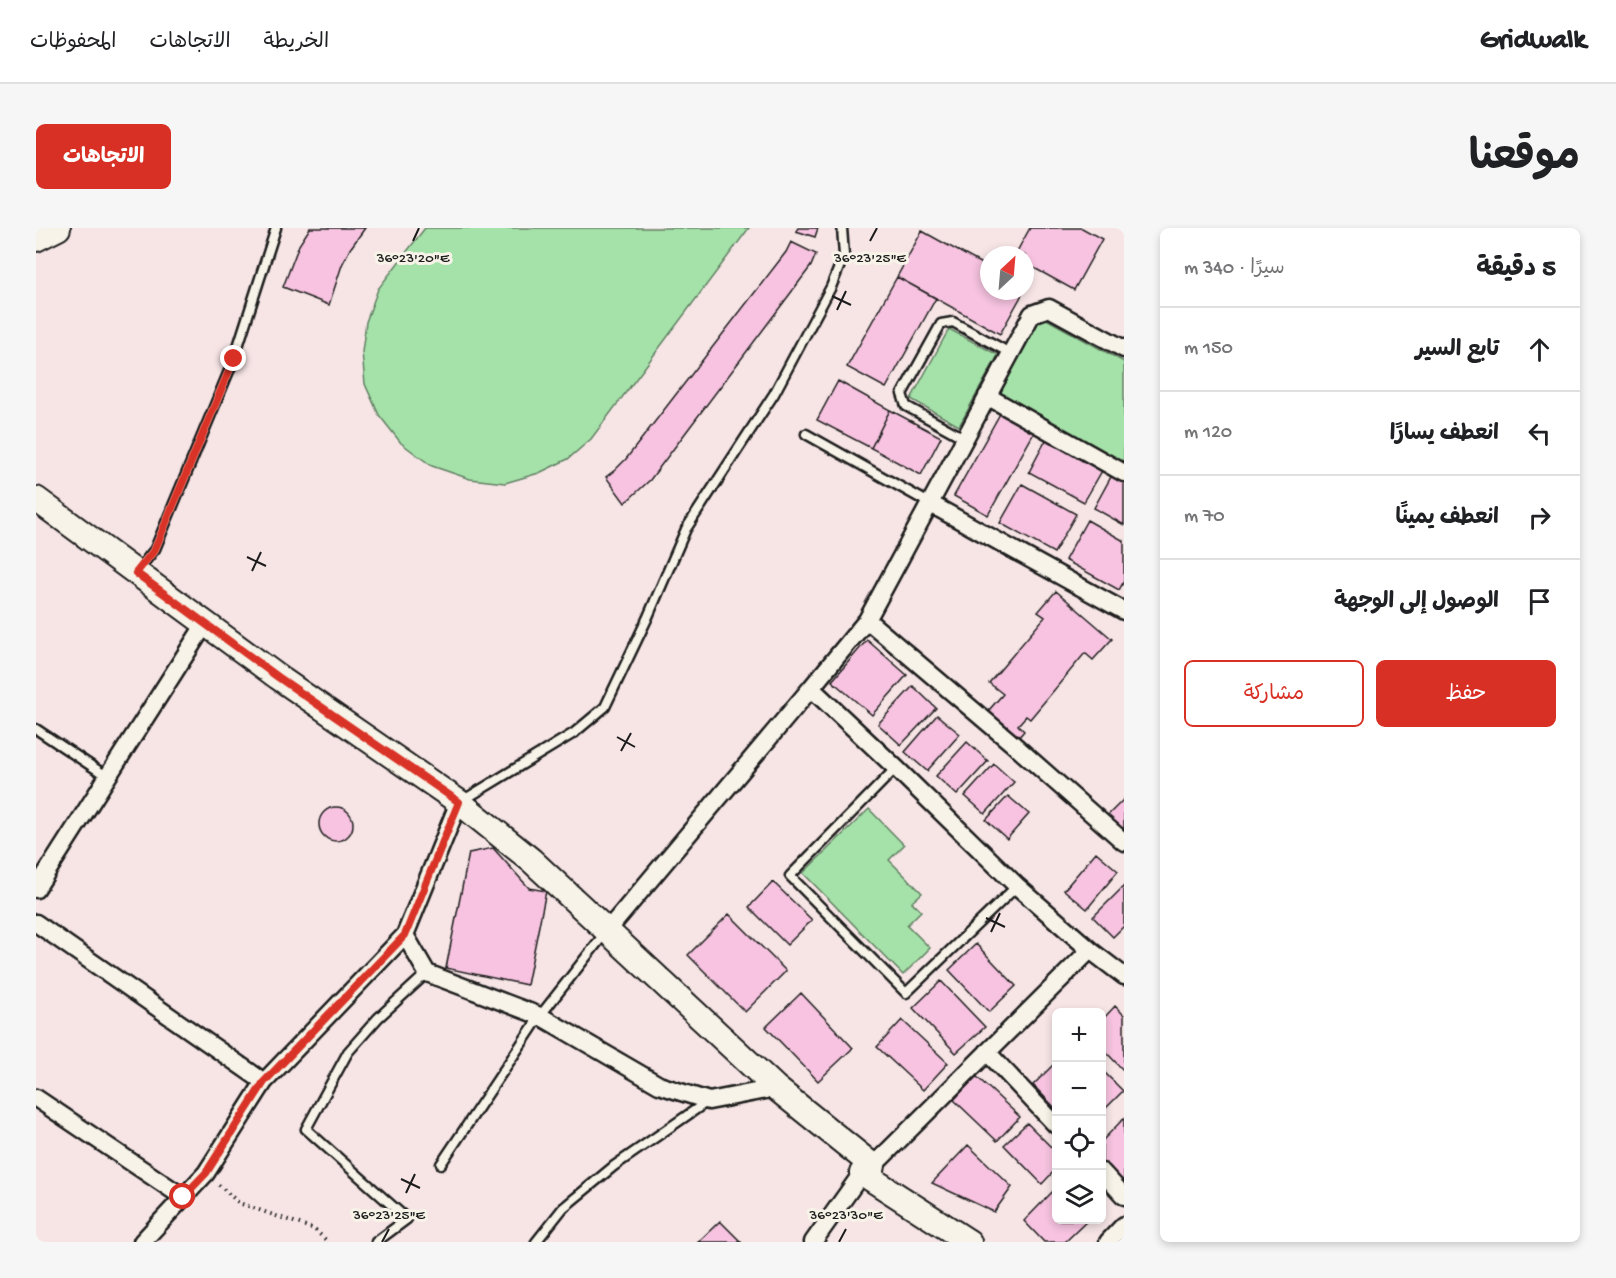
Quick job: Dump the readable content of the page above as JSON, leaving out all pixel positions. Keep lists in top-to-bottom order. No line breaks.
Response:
{"north":"top right","page":{"header":"Gridwalk","nav":["الخريطة","الاتجاهات","المحفوظات"],"title":"موقعنا","buttons":["الاتجاهات",["حفظ","مشاركة"]],"heading":["5 دقيقة","سيرًا · 340 m"],"list":[["تابع السير","150 m"],["انعطف يسارًا","120 m"],["انعطف يمينًا","70 m"],"الوصول إلى الوجهة"],"map_buttons":["+","−"]},"coordinates":["36°23'20\"E","36°23'25\"E","36°23'30\"E"]}
